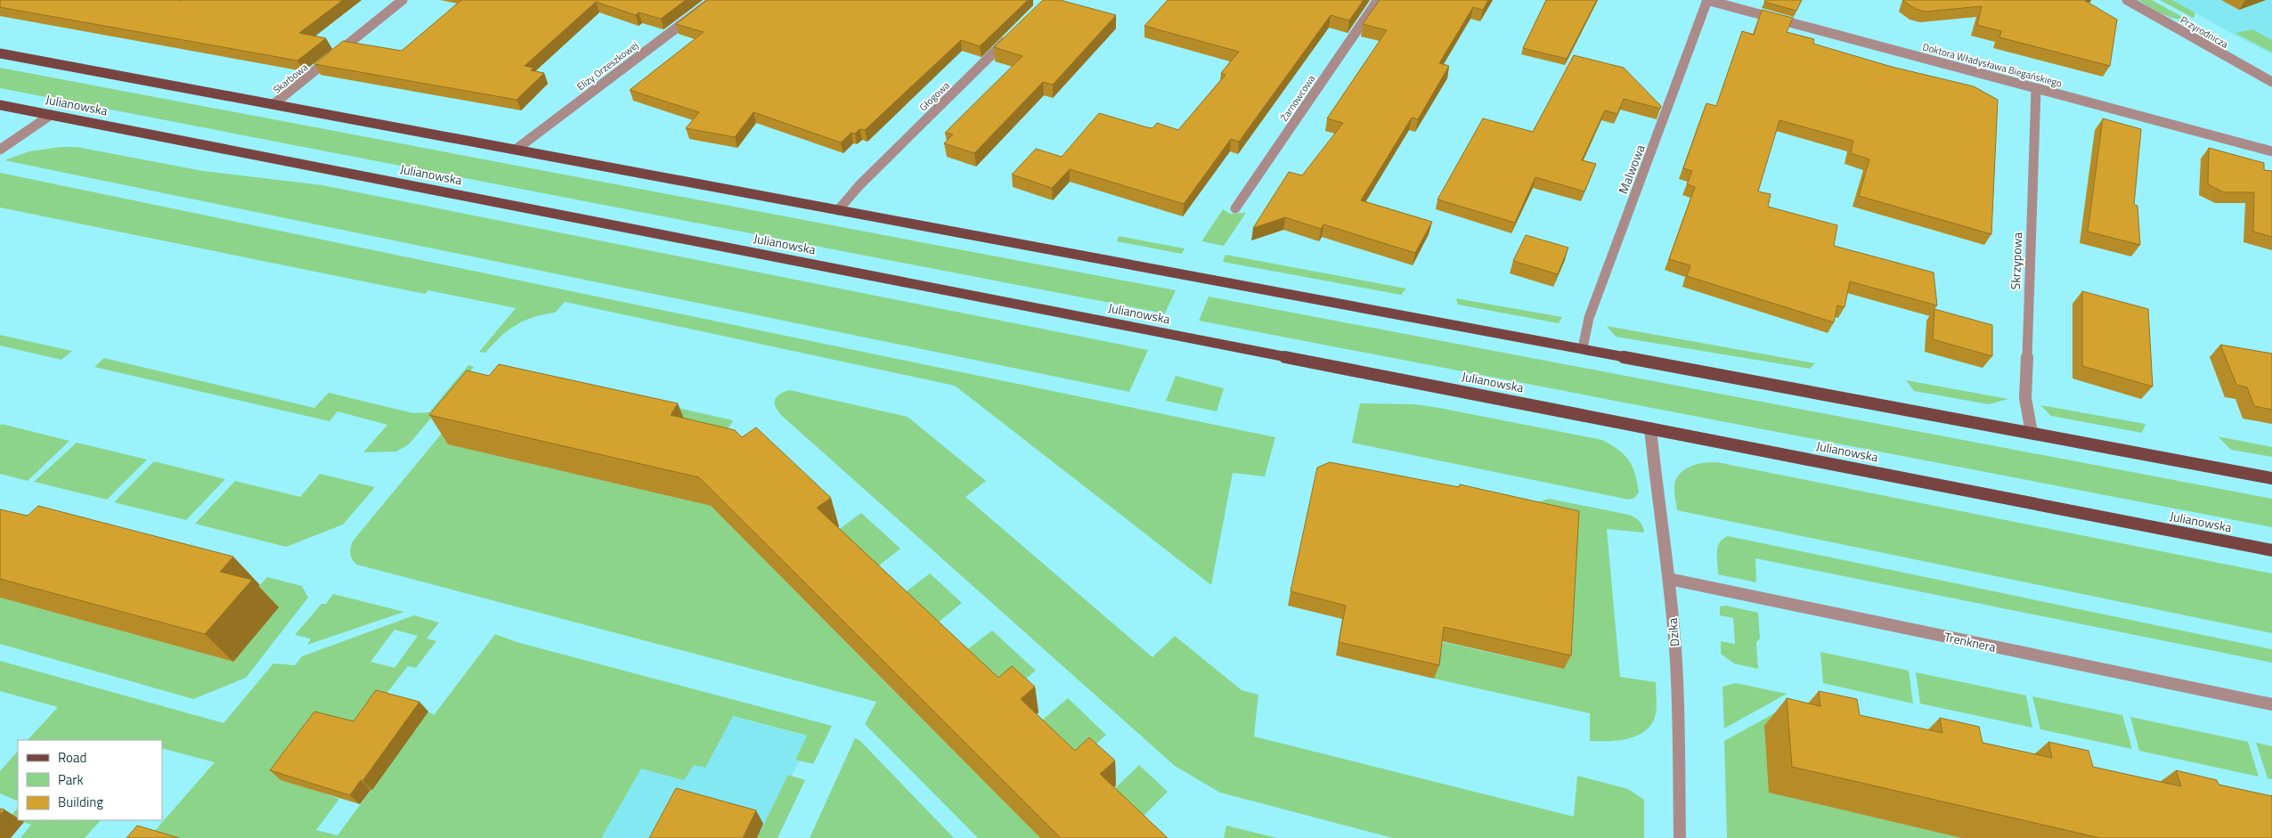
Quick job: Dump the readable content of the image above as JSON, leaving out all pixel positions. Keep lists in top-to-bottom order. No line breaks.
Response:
{"streets":{"main road":["Julianowska"],"street":["Przyrodnicza","Doktora Władysława Biegańskiego","Elizy Orzeszkowej","Skarbowa","Głogowa","Żarnowcowa","Malwowa","Skrzypowa","Dzika","Trenknera"]},"crossings":[["Doktora Władysława Biegańskiego","Malwowa"],["Doktora Władysława Biegańskiego","Skrzypowa"],["Julianowska","Dzika"],["Dzika","Trenknera"]],"legend":["Road","Park","Building"]}
